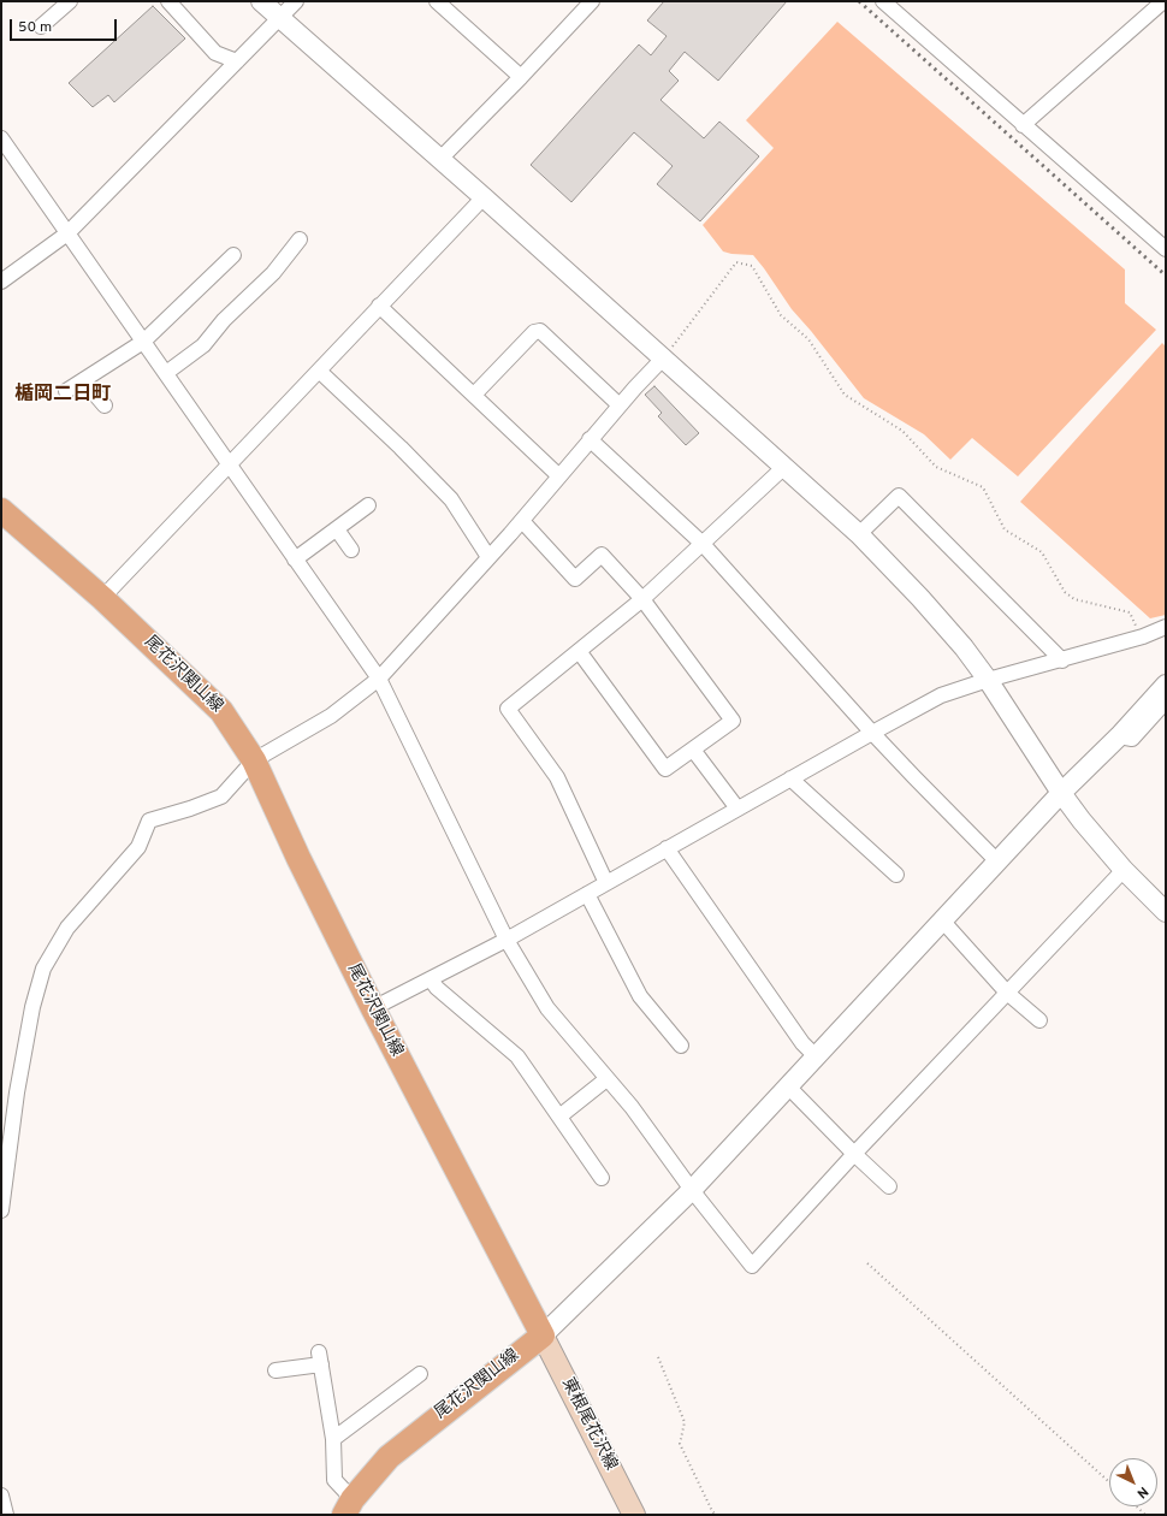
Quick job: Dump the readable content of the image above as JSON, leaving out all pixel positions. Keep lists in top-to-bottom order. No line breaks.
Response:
{"streets":{"main road":["尾花沢関山線","東根尾花沢線"]},"crossings":[["尾花沢関山線","東根尾花沢線"]],"districts":["楯岡二日町"],"scale_bar":"50 m","north":"bottom right"}
